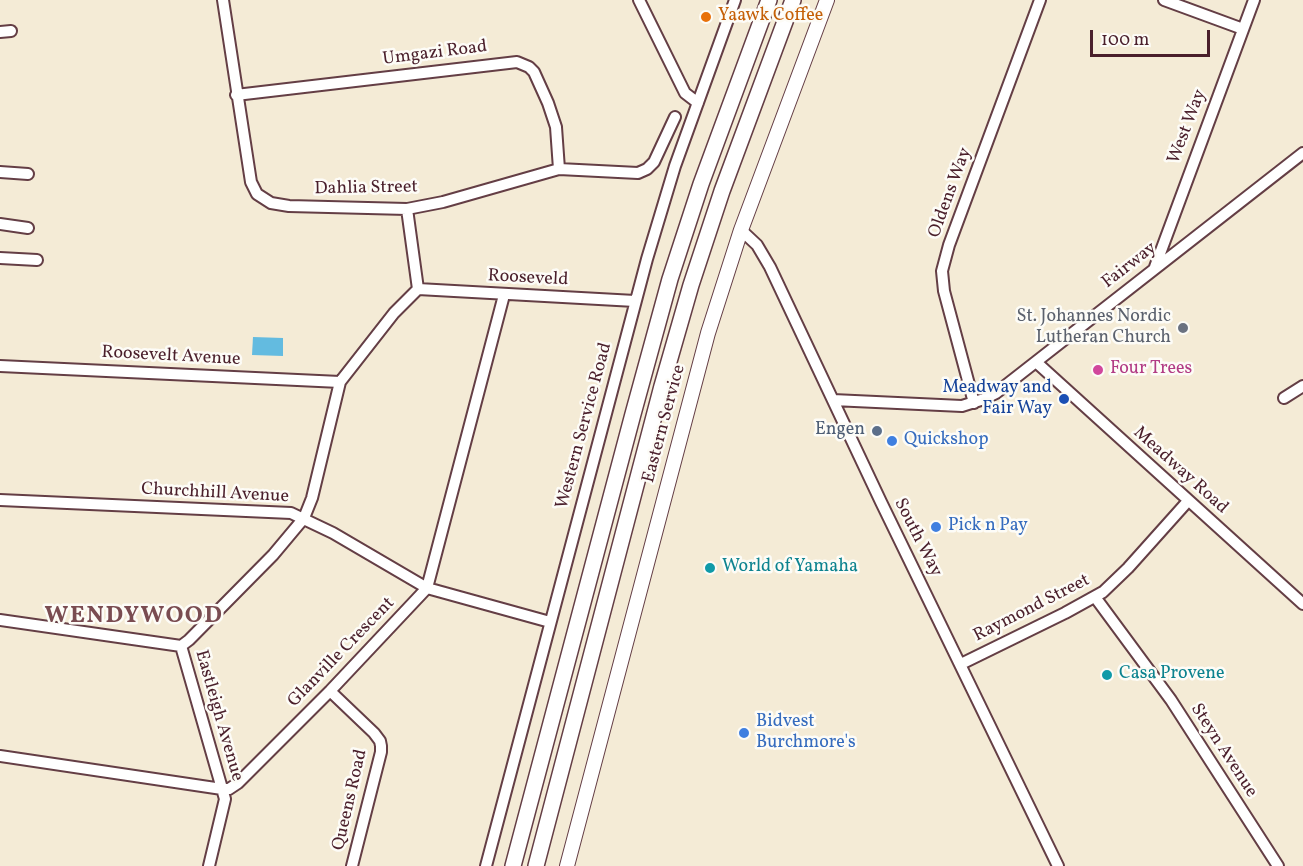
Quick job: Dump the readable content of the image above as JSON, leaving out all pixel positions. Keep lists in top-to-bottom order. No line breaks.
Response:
{"streets":{"main road":["Eastern Service"],"street":["Umgazi Road","West Way","Dahlia Street","Oldens Way","Fairway","Rooseveld","Roosevelt Avenue","Western Service Road","Meadway Road","Churchhill Avenue","South Way","Raymond Street","Glanville Crescent","Eastleigh Avenue","Steyn Avenue","Queens Road"]},"crossings":[["Umgazi Road","Dahlia Street"],["West Way","Fairway"],["Oldens Way","Fairway"],["Fairway","Meadway Road"],["Fairway","South Way"],["Rooseveld","Western Service Road"],["Rooseveld","Glanville Crescent"],["Eastern Service","South Way"],["Western Service Road","Churchhill Avenue"],["Meadway Road","Raymond Street"],["Churchhill Avenue","Glanville Crescent"],["South Way","Raymond Street"],["Raymond Street","Steyn Avenue"],["Glanville Crescent","Eastleigh Avenue"],["Glanville Crescent","Queens Road"]],"districts":["WENDYWOOD"],"places":["Yaawk Coffee","St. Johannes Nordic Lutheran Church","Four Trees","Meadway and Fair Way","Engen","Quickshop","Pick n Pay","World of Yamaha","Casa Provene","Bidvest Burchmore's"],"scale_bar":"100 m"}
